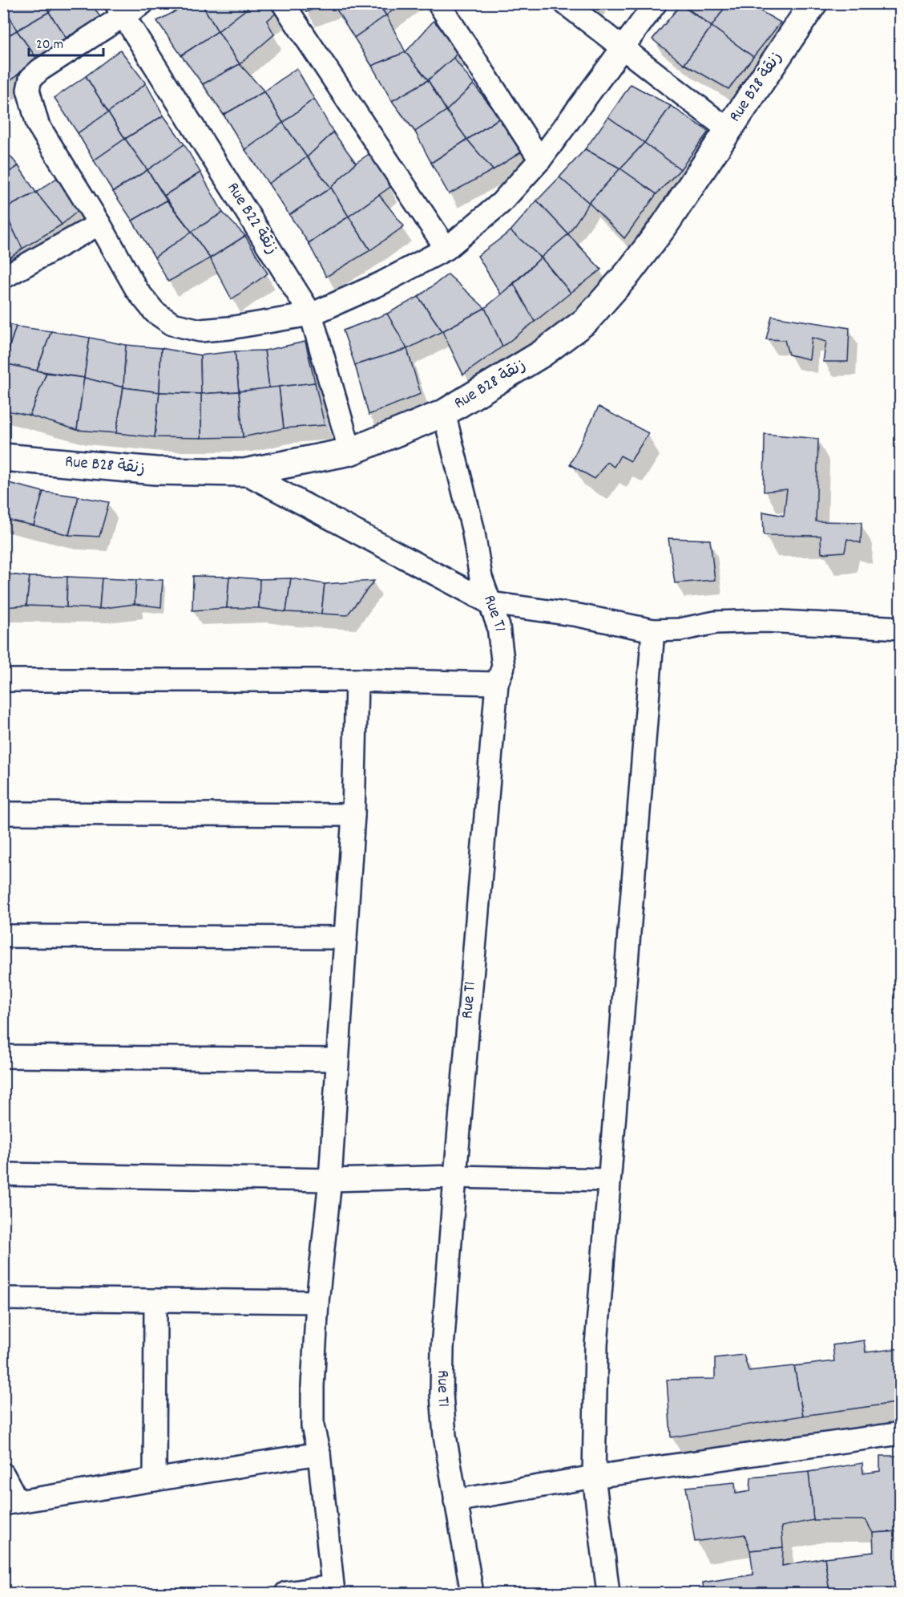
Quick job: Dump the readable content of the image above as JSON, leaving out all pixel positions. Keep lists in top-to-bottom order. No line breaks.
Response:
{"streets":{"street":["Rue B28 زنقة","Rue B22 زنقة","Rue T1"]},"crossings":[["Rue B28 زنقة","Rue B22 زنقة"],["Rue B28 زنقة","Rue T1"]],"scale_bar":"20 m"}
